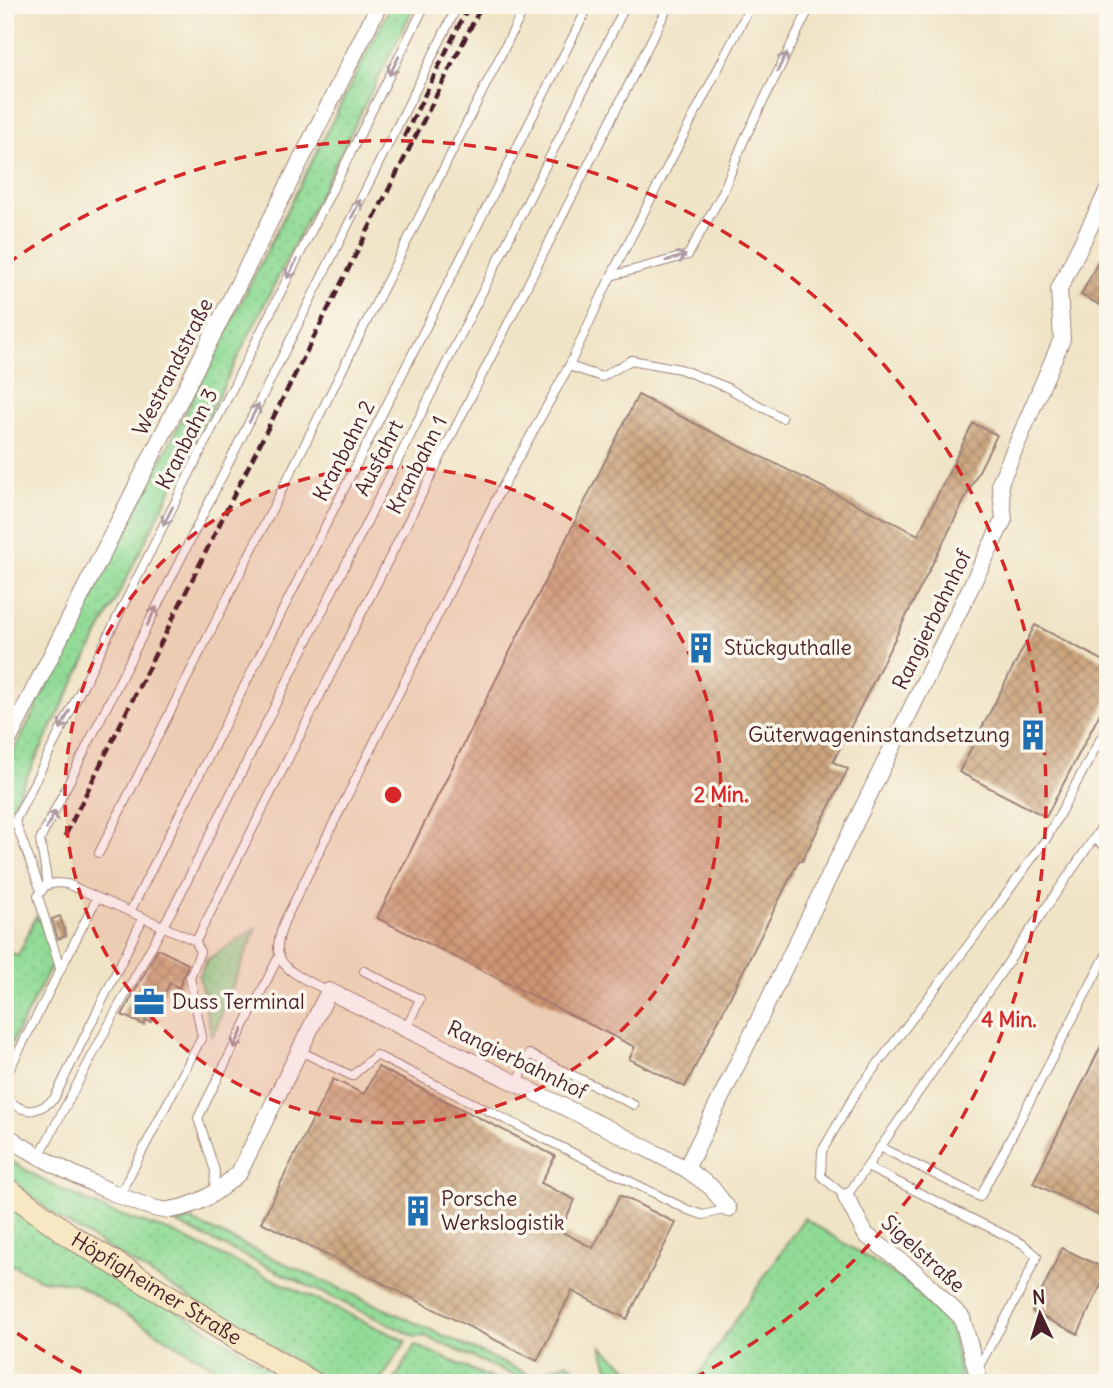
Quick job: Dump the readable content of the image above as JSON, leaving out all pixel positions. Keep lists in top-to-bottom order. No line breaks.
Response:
{"streets":{"main road":["Höpfigheimer Straße"],"street":["Westrandstraße","Rangierbahnhof","Sigelstraße"],"lane":["Kranbahn 3","Kranbahn 2","Ausfahrt","Kranbahn 1"]},"places":{"building":["Stückguthalle","Güterwageninstandsetzung","Porsche Werkslogistik"],"office":["Duss Terminal"]},"north":"top","rings":["2 Min.","4 Min."]}
